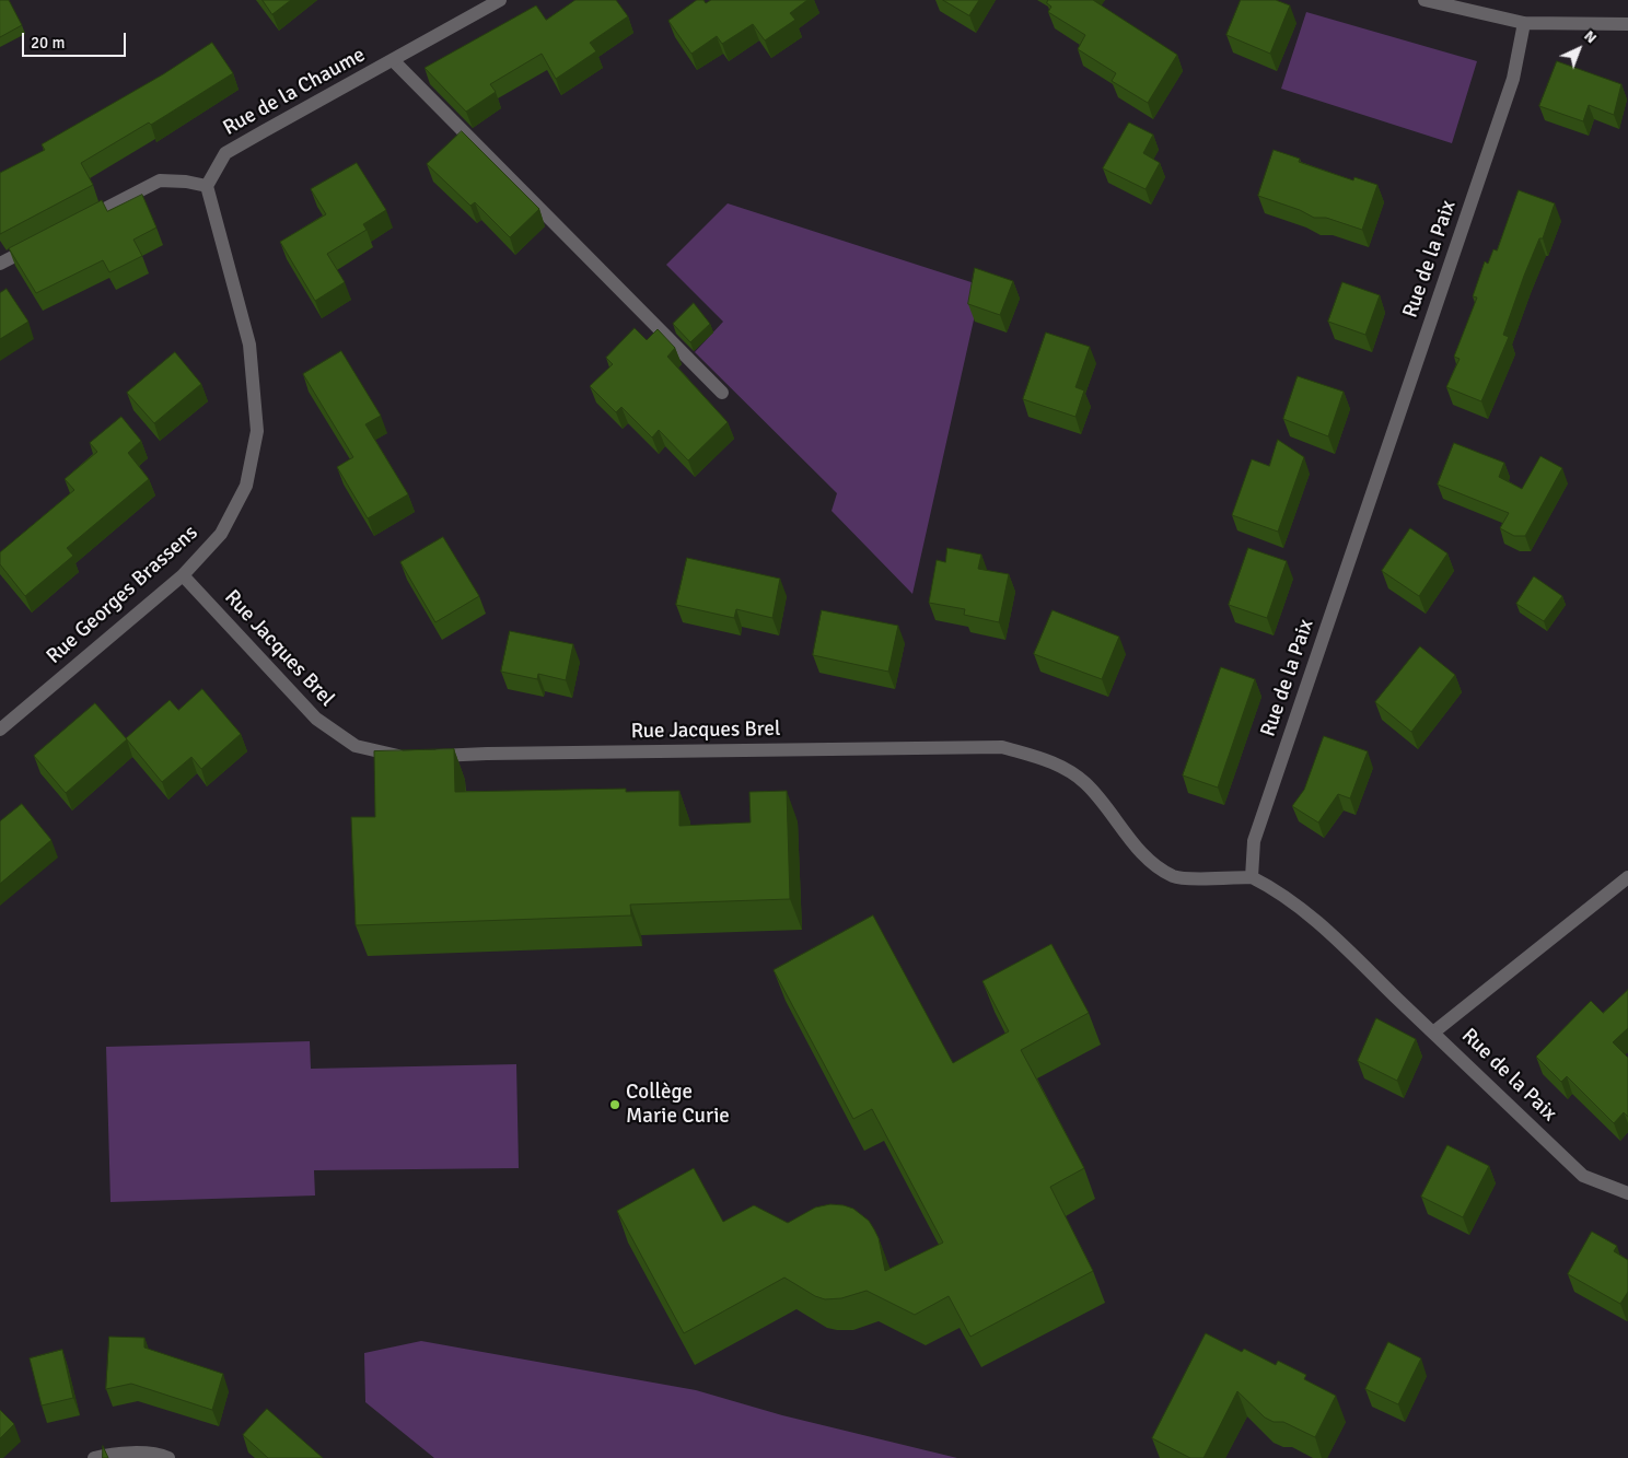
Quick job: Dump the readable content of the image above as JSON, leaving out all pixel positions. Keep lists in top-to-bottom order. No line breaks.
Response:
{"streets":{"street":["Rue de la Chaume","Rue de la Paix","Rue Georges Brassens","Rue Jacques Brel"]},"crossings":[["Rue de la Chaume","Rue Georges Brassens"],["Rue de la Paix","Rue Jacques Brel"],["Rue Georges Brassens","Rue Jacques Brel"]],"places":["Collège Marie Curie"],"scale_bar":"20 m","north":"top right"}
